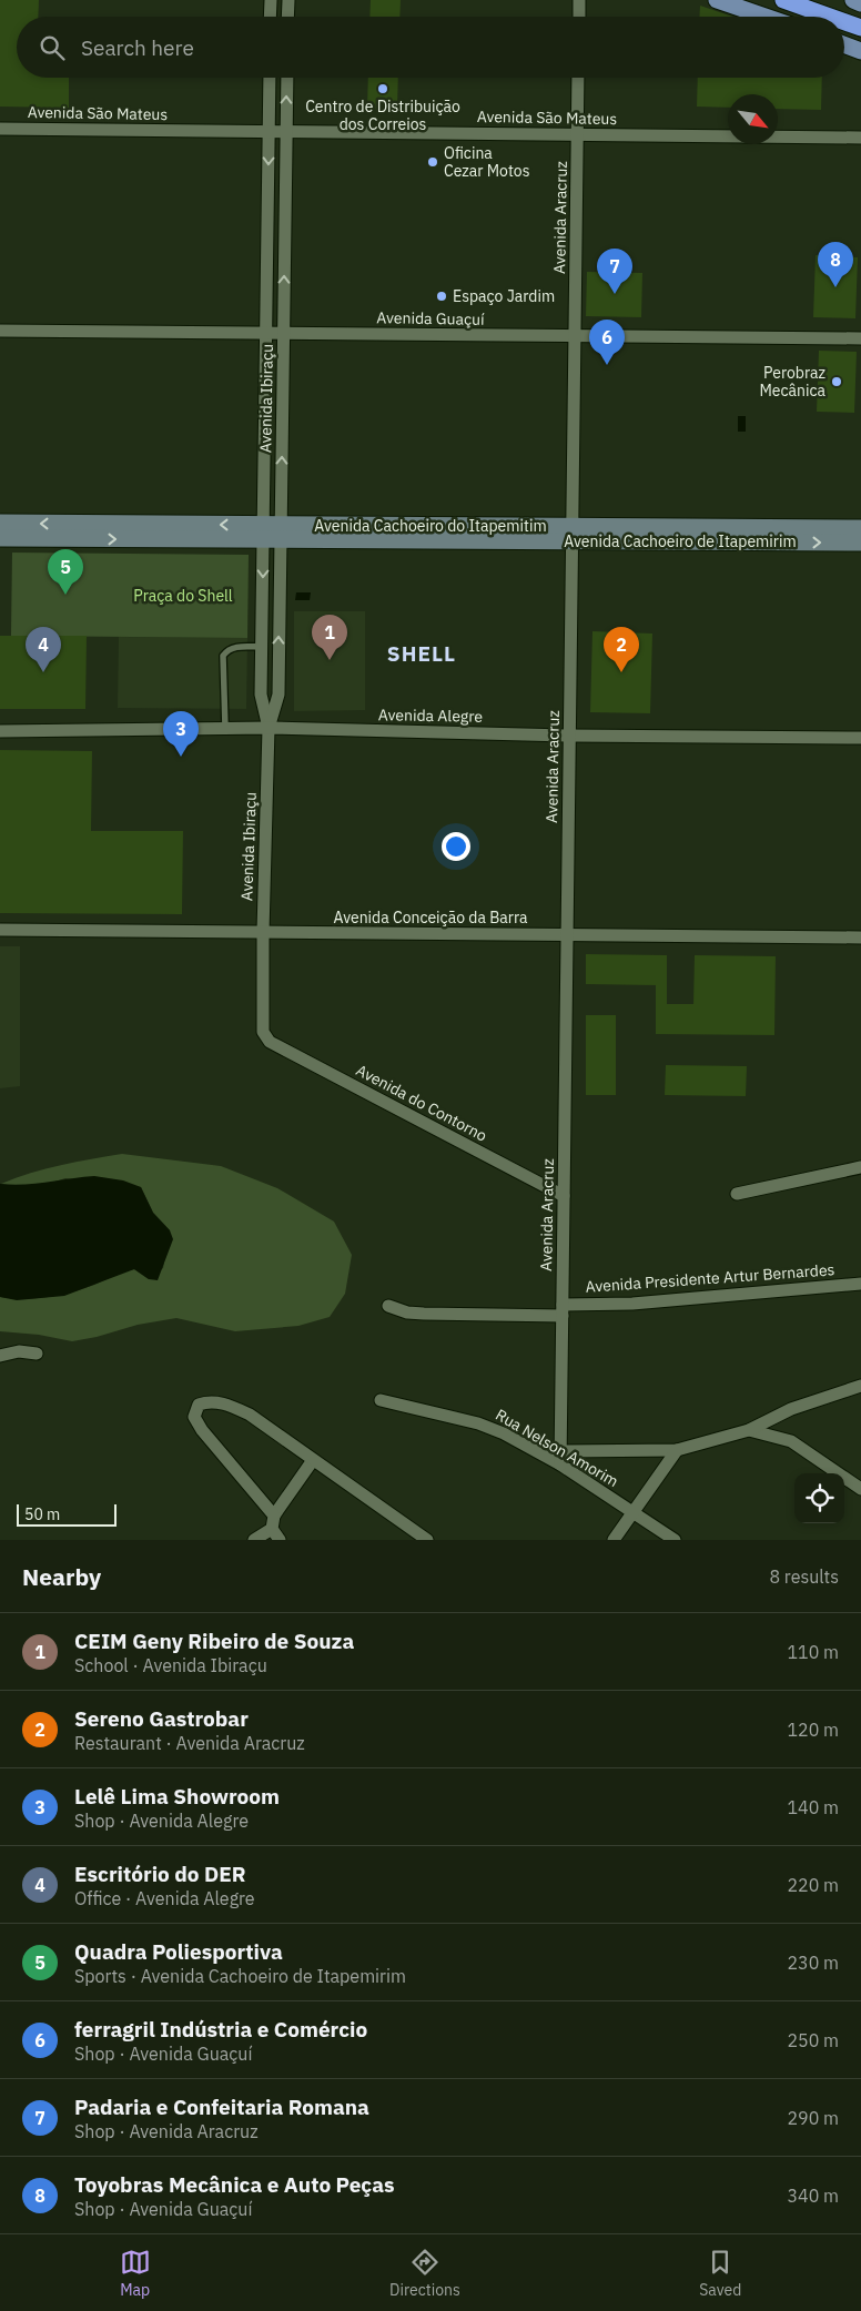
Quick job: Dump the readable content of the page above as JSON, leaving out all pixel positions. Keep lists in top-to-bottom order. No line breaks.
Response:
{"streets":{"street":["Avenida São Mateus","Avenida Aracruz","Avenida Guaçuí","Avenida Ibiraçu","Avenida Cachoeiro de Itapemirim","Avenida Alegre","Avenida Conceição da Barra","Avenida do Contorno","Avenida Presidente Artur Bernardes","Rua Nelson Amorim"]},"crossings":[["Avenida São Mateus","Avenida Aracruz"],["Avenida São Mateus","Avenida Ibiraçu"],["Avenida Aracruz","Avenida Guaçuí"],["Avenida Aracruz","Avenida Cachoeiro de Itapemirim"],["Avenida Aracruz","Avenida Alegre"],["Avenida Aracruz","Avenida Conceição da Barra"],["Avenida Aracruz","Avenida do Contorno"],["Avenida Aracruz","Avenida Presidente Artur Bernardes"],["Avenida Aracruz","Rua Nelson Amorim"],["Avenida Guaçuí","Avenida Ibiraçu"],["Avenida Ibiraçu","Avenida Cachoeiro de Itapemirim"],["Avenida Ibiraçu","Avenida Alegre"],["Avenida Ibiraçu","Avenida Conceição da Barra"],["Avenida Ibiraçu","Avenida do Contorno"]],"districts":["SHELL"],"parks":["Praça do Shell"],"places":["Centro de Distribuição dos Correios","Oficina Cezar Motos","Espaço Jardim","Perobraz Mecânica"],"scale_bar":"50 m","north":"bottom right","page":{"search":"Search here","pins":["8","7","6","5","1","2","4","3"],"scale":"50 m","heading":["Nearby","8 results"],"list":[{"mark":"1","name":"CEIM Geny Ribeiro de Souza","note":"School · Avenida Ibiraçu","value":"110 m"},{"mark":"2","name":"Sereno Gastrobar","note":"Restaurant · Avenida Aracruz","value":"120 m"},{"mark":"3","name":"Lelê Lima Showroom","note":"Shop · Avenida Alegre","value":"140 m"},{"mark":"4","name":"Escritório do DER","note":"Office · Avenida Alegre","value":"220 m"},{"mark":"5","name":"Quadra Poliesportiva","note":"Sports · Avenida Cachoeiro de Itapemirim","value":"230 m"},{"mark":"6","name":"ferragril Indústria e Comércio","note":"Shop · Avenida Guaçuí","value":"250 m"},{"mark":"7","name":"Padaria e Confeitaria Romana","note":"Shop · Avenida Aracruz","value":"290 m"},{"mark":"8","name":"Toyobras Mecânica e Auto Peças","note":"Shop · Avenida Guaçuí","value":"340 m"}],"nav":["Map","Directions","Saved"]}}
